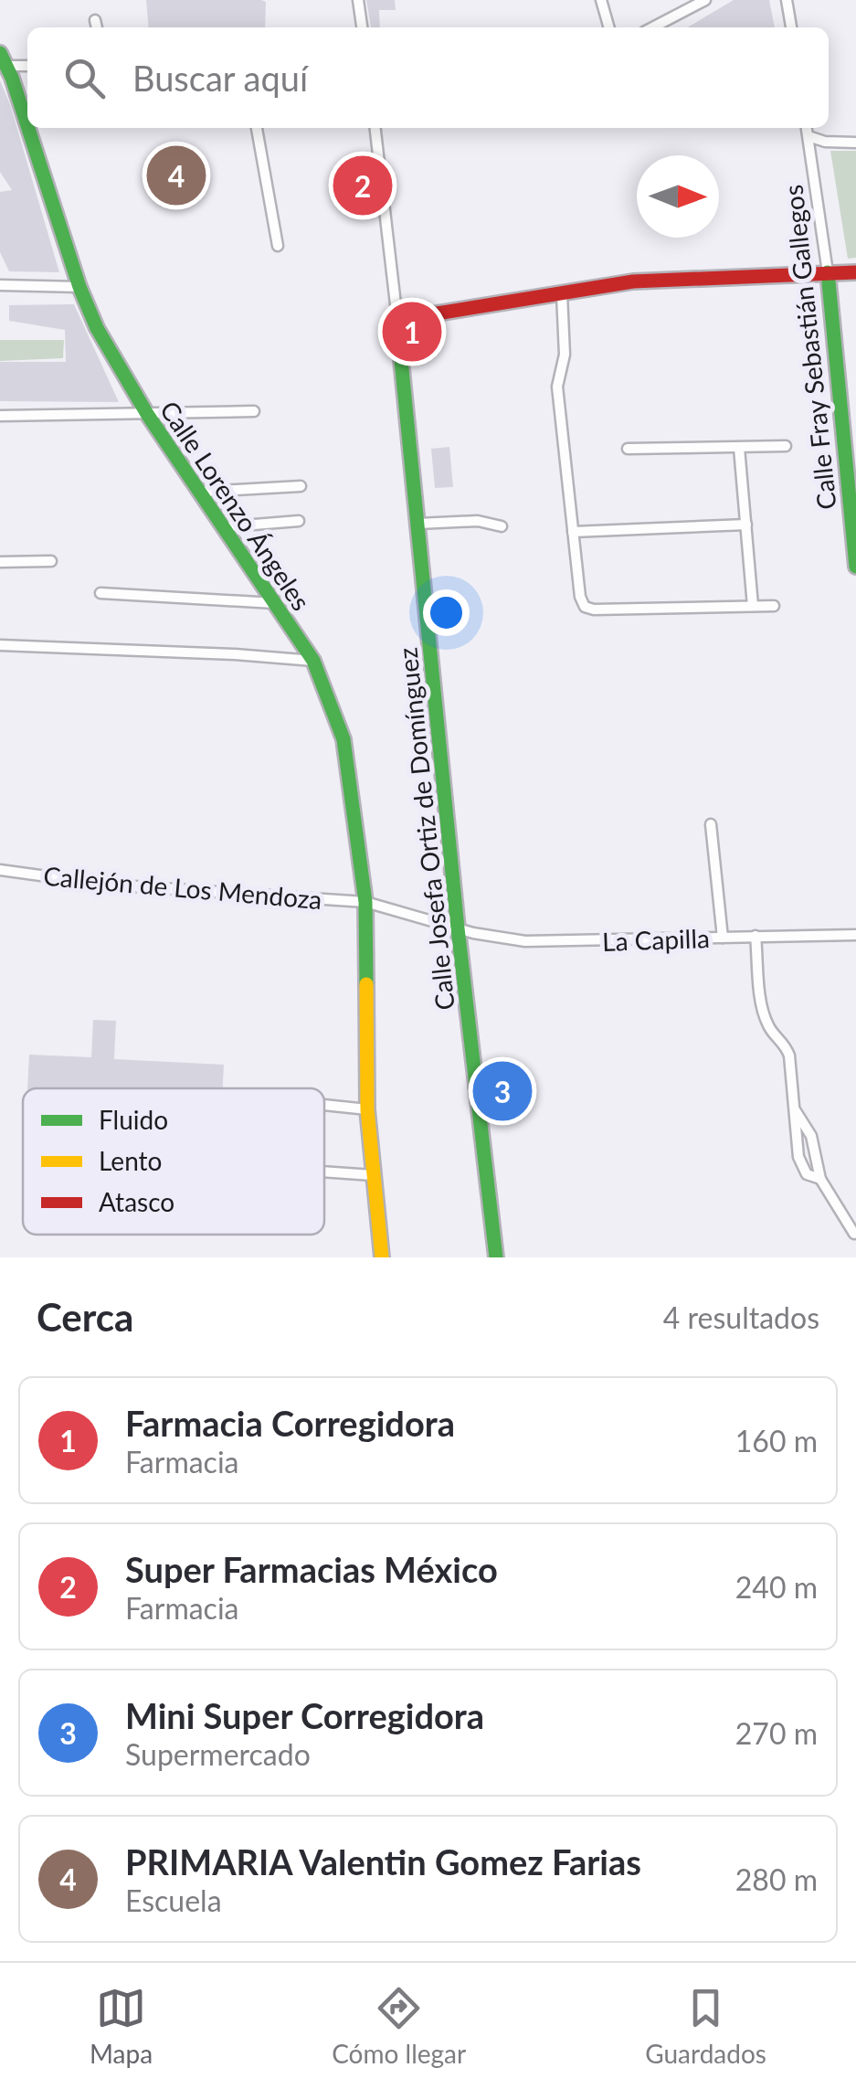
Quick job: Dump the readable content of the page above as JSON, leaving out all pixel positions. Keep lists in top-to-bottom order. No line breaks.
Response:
{"streets":{"street":["Calle Fray Sebastián Gallegos","Calle Lorenzo Ángeles","Calle Josefa Ortiz de Domínguez","Callejón de Los Mendoza","La Capilla"]},"crossings":[["Calle Lorenzo Ángeles","Callejón de Los Mendoza"],["Calle Josefa Ortiz de Domínguez","La Capilla"]],"legend":["Fluido","Lento","Atasco"],"north":"right","page":{"search":"Buscar aquí","pins":["4","2","1","3"],"heading":["Cerca","4 resultados"],"list":[{"mark":"1","name":"Farmacia Corregidora","note":"Farmacia","value":"160 m"},{"mark":"2","name":"Super Farmacias México","note":"Farmacia","value":"240 m"},{"mark":"3","name":"Mini Super Corregidora","note":"Supermercado","value":"270 m"},{"mark":"4","name":"PRIMARIA Valentin Gomez Farias","note":"Escuela","value":"280 m"}],"nav":["Mapa","Cómo llegar","Guardados"]}}
